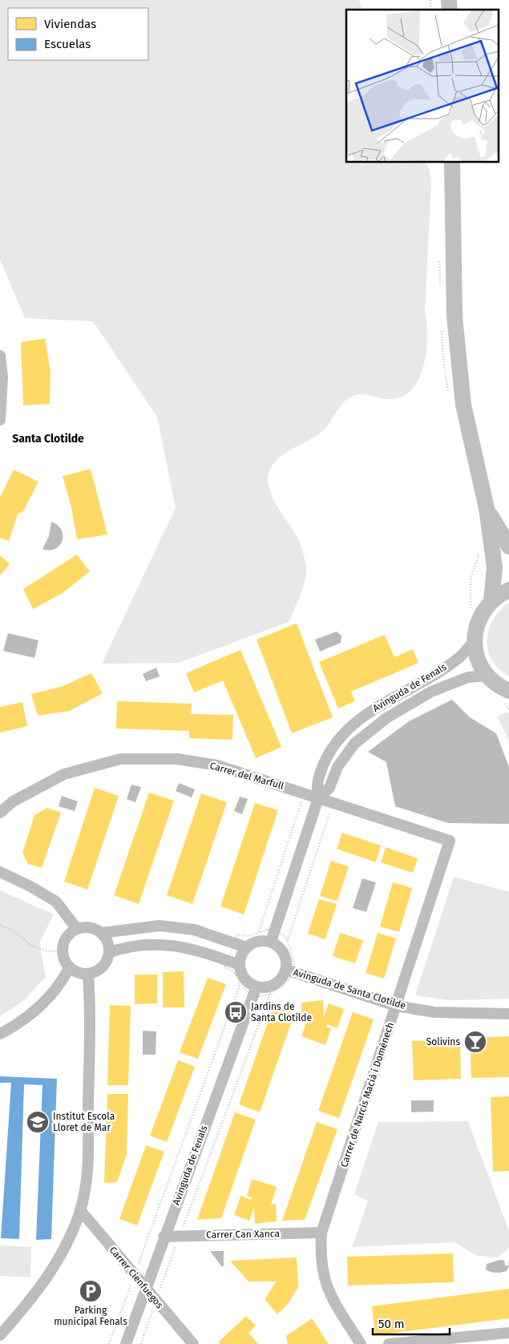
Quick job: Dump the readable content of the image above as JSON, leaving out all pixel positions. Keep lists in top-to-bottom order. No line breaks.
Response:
{"streets":{"street":["Avinguda de Fenals","Carrer del Marfull","Avinguda de Santa Clotilde","Carrer de Narcís Macià i Domènech","Carrer Can Xanca","Carrer Cienfuegos"]},"crossings":[["Avinguda de Fenals","Carrer del Marfull"],["Avinguda de Fenals","Avinguda de Santa Clotilde"],["Avinguda de Fenals","Carrer Can Xanca"],["Avinguda de Fenals","Carrer Cienfuegos"],["Carrer del Marfull","Carrer de Narcís Macià i Domènech"],["Avinguda de Santa Clotilde","Carrer de Narcís Macià i Domènech"],["Carrer de Narcís Macià i Domènech","Carrer Can Xanca"]],"districts":["Santa Clotilde"],"places":{"bus stop":["Jardins de Santa Clotilde"],"bar":["Solivins"],"school or university":["Institut Escola Lloret de Mar"],"parking":["Parking municipal Fenals"]},"legend":["Viviendas","Escuelas"],"scale_bar":"50 m"}
